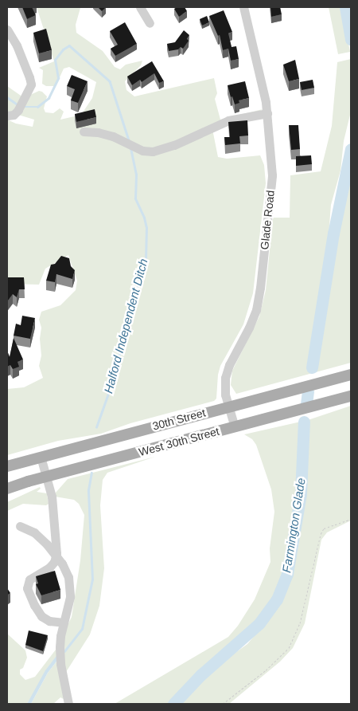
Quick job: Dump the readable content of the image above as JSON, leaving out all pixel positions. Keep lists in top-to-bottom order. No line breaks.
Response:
{"streets":{"main road":["30th Street","West 30th Street"],"street":["Glade Road"]},"crossings":[["Glade Road","30th Street"],["Glade Road","West 30th Street"]],"water":["Halford Independent Ditch","Farmington Glade"]}
